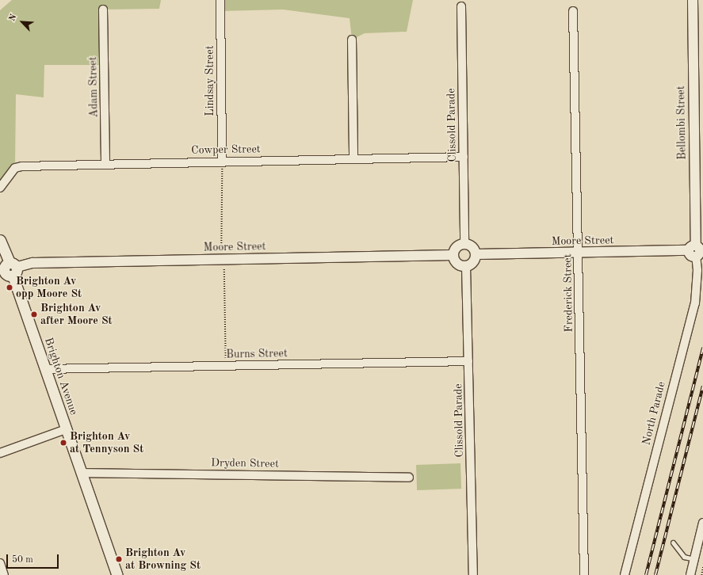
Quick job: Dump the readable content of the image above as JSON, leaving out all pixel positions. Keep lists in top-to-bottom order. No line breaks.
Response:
{"streets":{"main road":["Brighton Avenue"],"street":["Lindsay Street","Adam Street","Bellombi Street","Clissold Parade","Cowper Street","Moore Street","Frederick Street","Burns Street","North Parade","Dryden Street"]},"crossings":[["Lindsay Street","Cowper Street"],["Adam Street","Cowper Street"],["Bellombi Street","Moore Street"],["Bellombi Street","North Parade"],["Clissold Parade","Cowper Street"],["Clissold Parade","Moore Street"],["Clissold Parade","Burns Street"],["Moore Street","Frederick Street"],["Moore Street","Brighton Avenue"],["Moore Street","North Parade"],["Burns Street","Brighton Avenue"],["Brighton Avenue","Dryden Street"]],"places":["Brighton Av opp Moore St","Brighton Av after Moore St","Brighton Av at Tennyson St","Brighton Av at Browning St"],"scale_bar":"50 m","north":"top left"}
